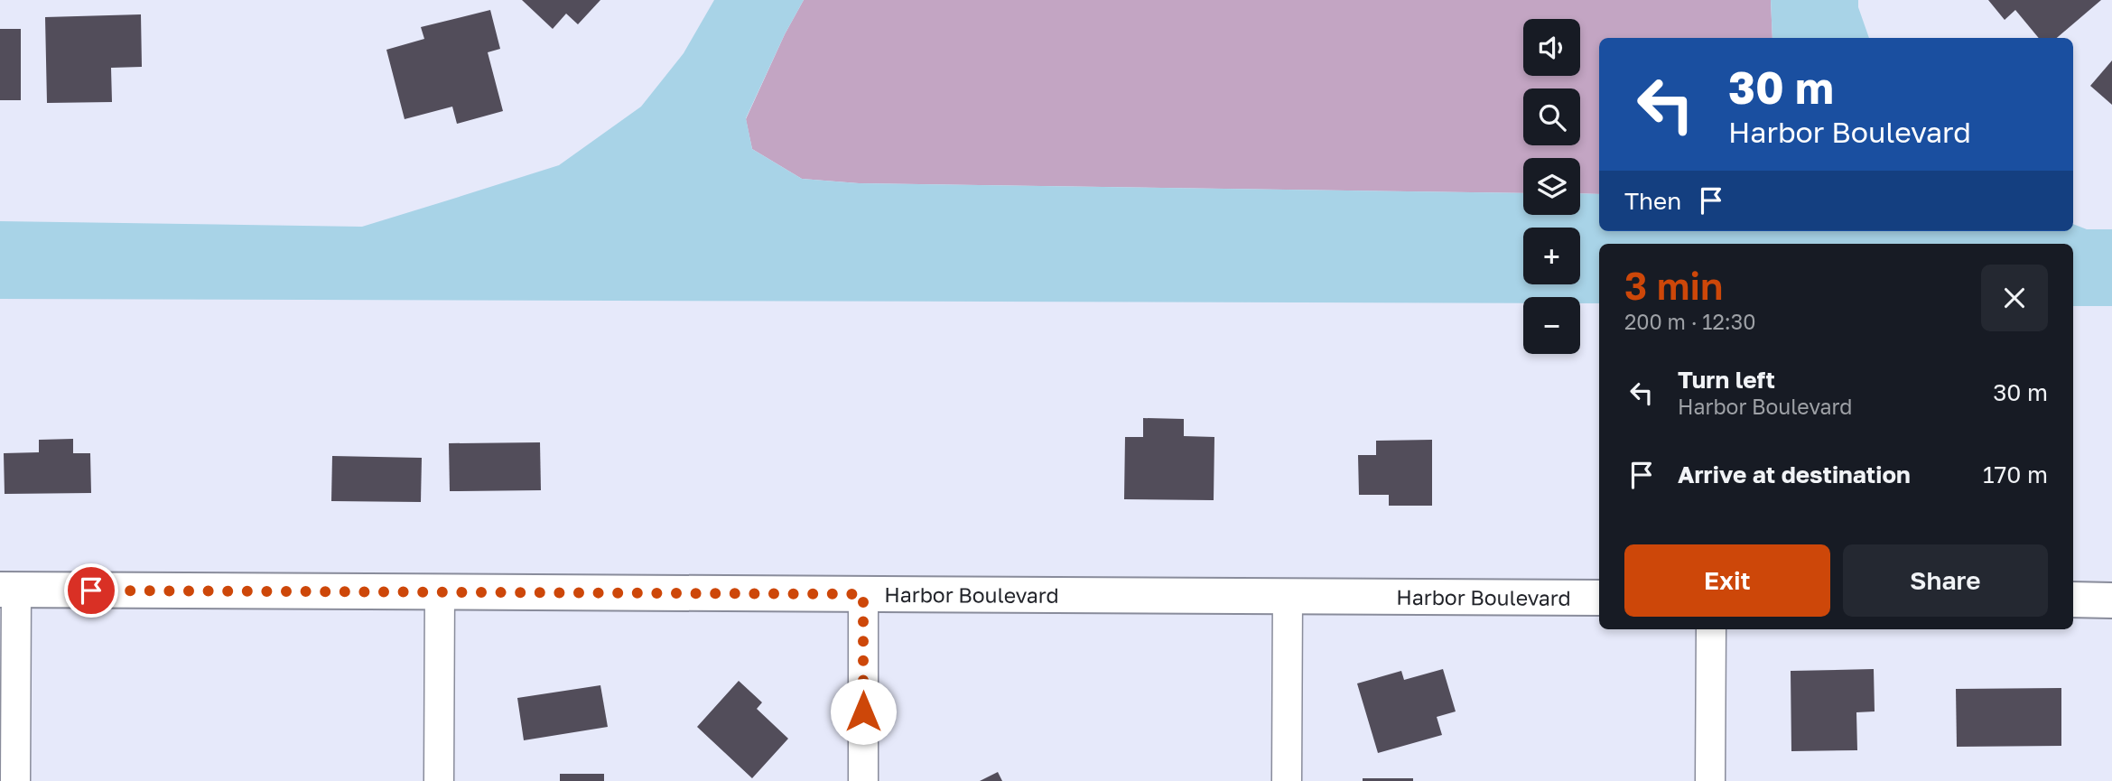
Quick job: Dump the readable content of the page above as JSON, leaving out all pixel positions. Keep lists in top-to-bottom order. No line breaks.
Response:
{"streets":{"street":["Harbor Boulevard"]},"page":{"map_buttons":["+","−"],"turn":["30 m","Harbor Boulevard"],"then":"Then","heading":["3 min","200 m · 12:30"],"list":[{"name":"Turn left","note":"Harbor Boulevard","value":"30 m"},{"name":"Arrive at destination","value":"170 m"}],"buttons":["Exit","Share"]}}
